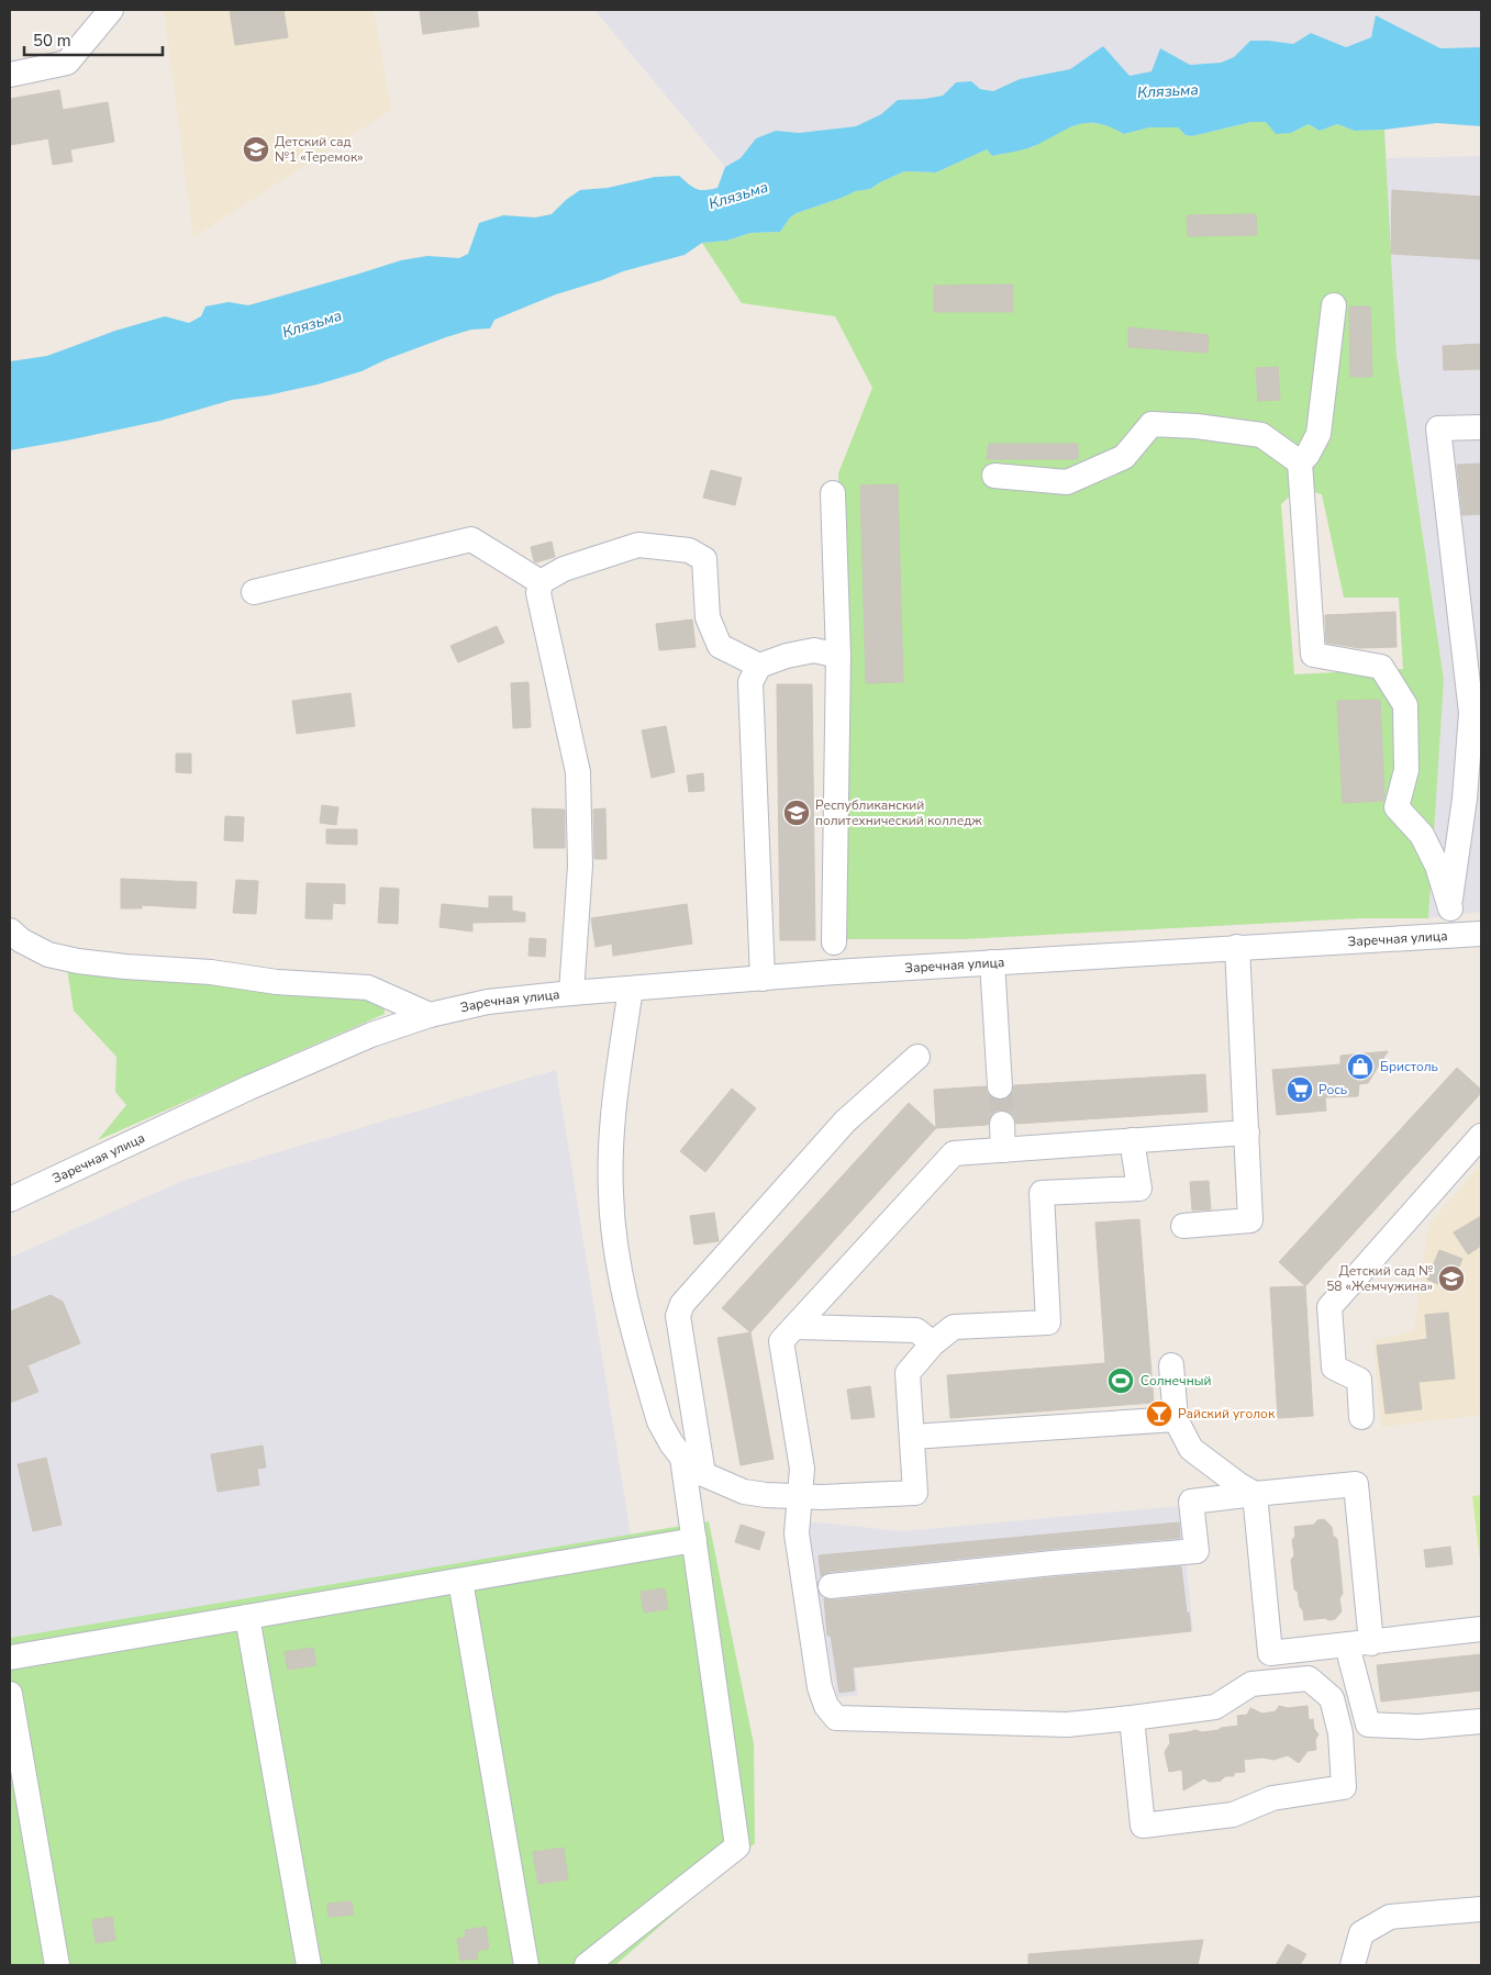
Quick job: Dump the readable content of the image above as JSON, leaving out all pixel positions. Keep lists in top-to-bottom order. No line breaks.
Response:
{"streets":{"street":["Заречная улица"]},"water":["Клязьма"],"places":{"school or university":["Детский сад №1 «Теремок»","Республиканский политехнический колледж","Детский сад № 58 «Жемчужина»"],"shop":["Бристоль"],"supermarket":["Рось"],"sports":["Солнечный"],"bar":["Райский уголок"]},"scale_bar":"50 m"}
